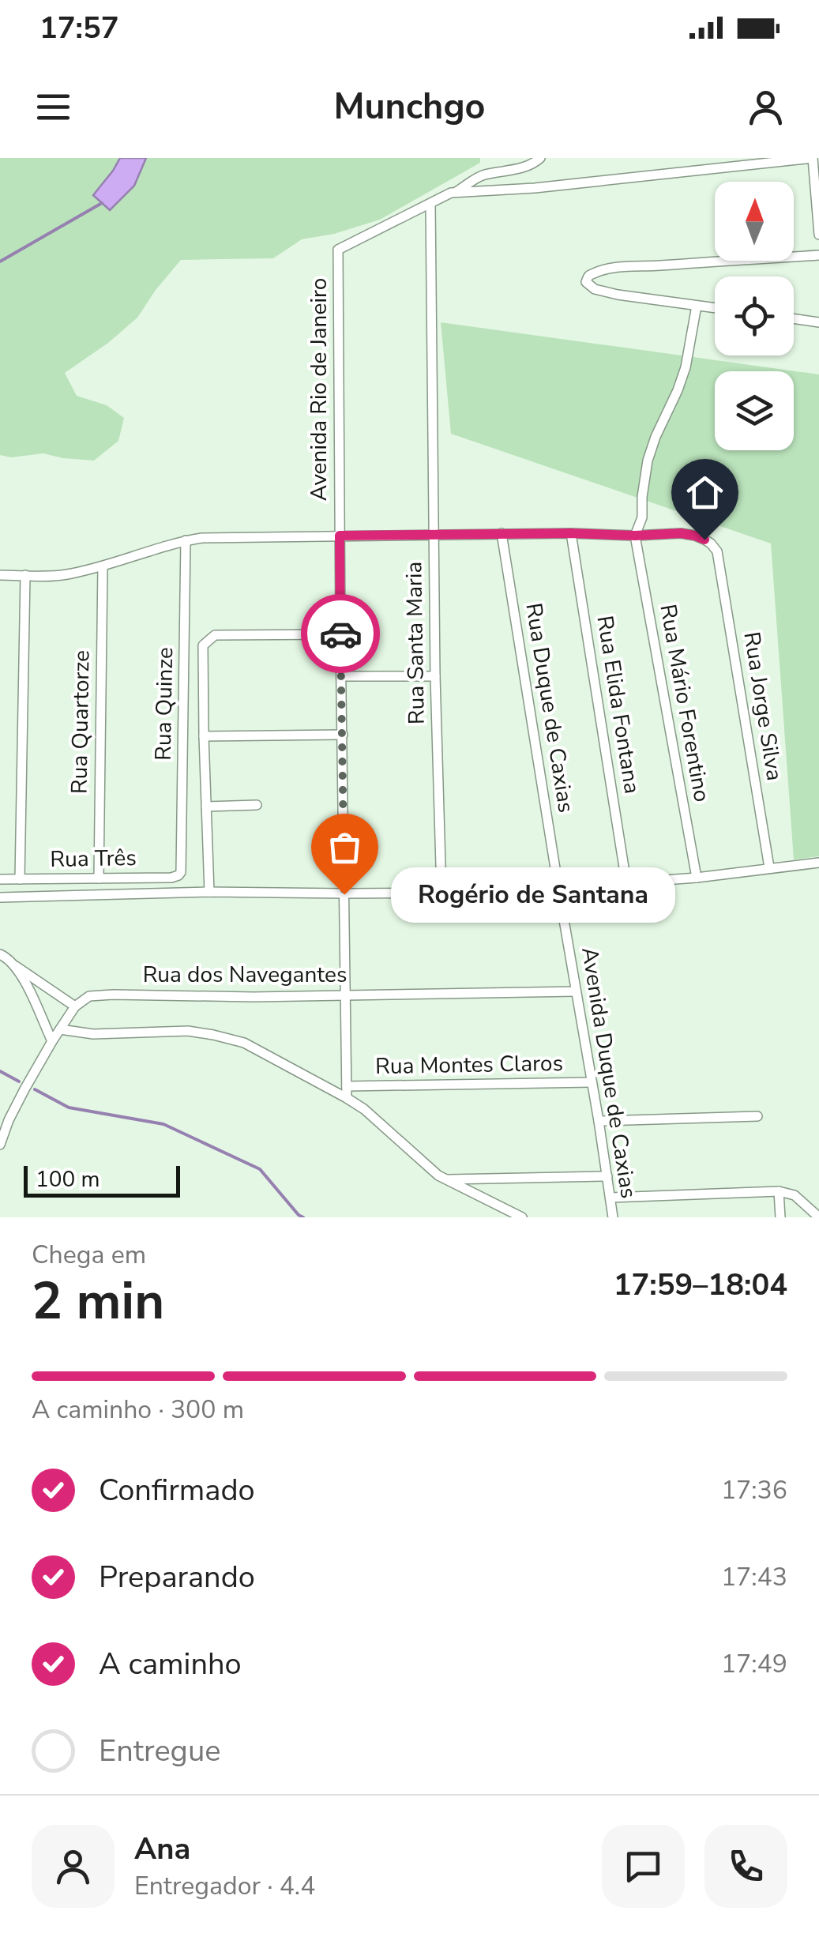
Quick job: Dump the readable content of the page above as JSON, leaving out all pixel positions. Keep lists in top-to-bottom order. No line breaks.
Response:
{"streets":{"street":["Avenida Rio de Janeiro","Rua Santa Maria","Rua Mário Forentino","Rua Quinze","Rua Elida Fontana","Rua Jorge Silva","Rua Duque de Caxias","Rua Quartorze","Rua Três","Rua dos Navegantes","Rua Montes Claros","Avenida Duque de Caxias"]},"crossings":[["Avenida Rio de Janeiro","Rua Santa Maria"],["Avenida Rio de Janeiro","Rua dos Navegantes"],["Avenida Rio de Janeiro","Rua Montes Claros"],["Rua Mário Forentino","Rua Jorge Silva"],["Rua Quinze","Rua Três"],["Rua Duque de Caxias","Avenida Duque de Caxias"],["Rua Quartorze","Rua Três"],["Rua dos Navegantes","Avenida Duque de Caxias"],["Rua Montes Claros","Avenida Duque de Caxias"]],"places":["Rogério de Santana"],"scale_bar":"100 m","north":"top","page":{"status":"17:57","header":"Munchgo","bubble":"Rogério de Santana","scale":"100 m","heading":["2 min","Chega em","17:59–18:04"],"panel":["Ana","Entregador · 4.4"],"bar":"A caminho · 300 m","list":[["Confirmado","17:36"],["Preparando","17:43"],["A caminho","17:49"],"Entregue"]}}
